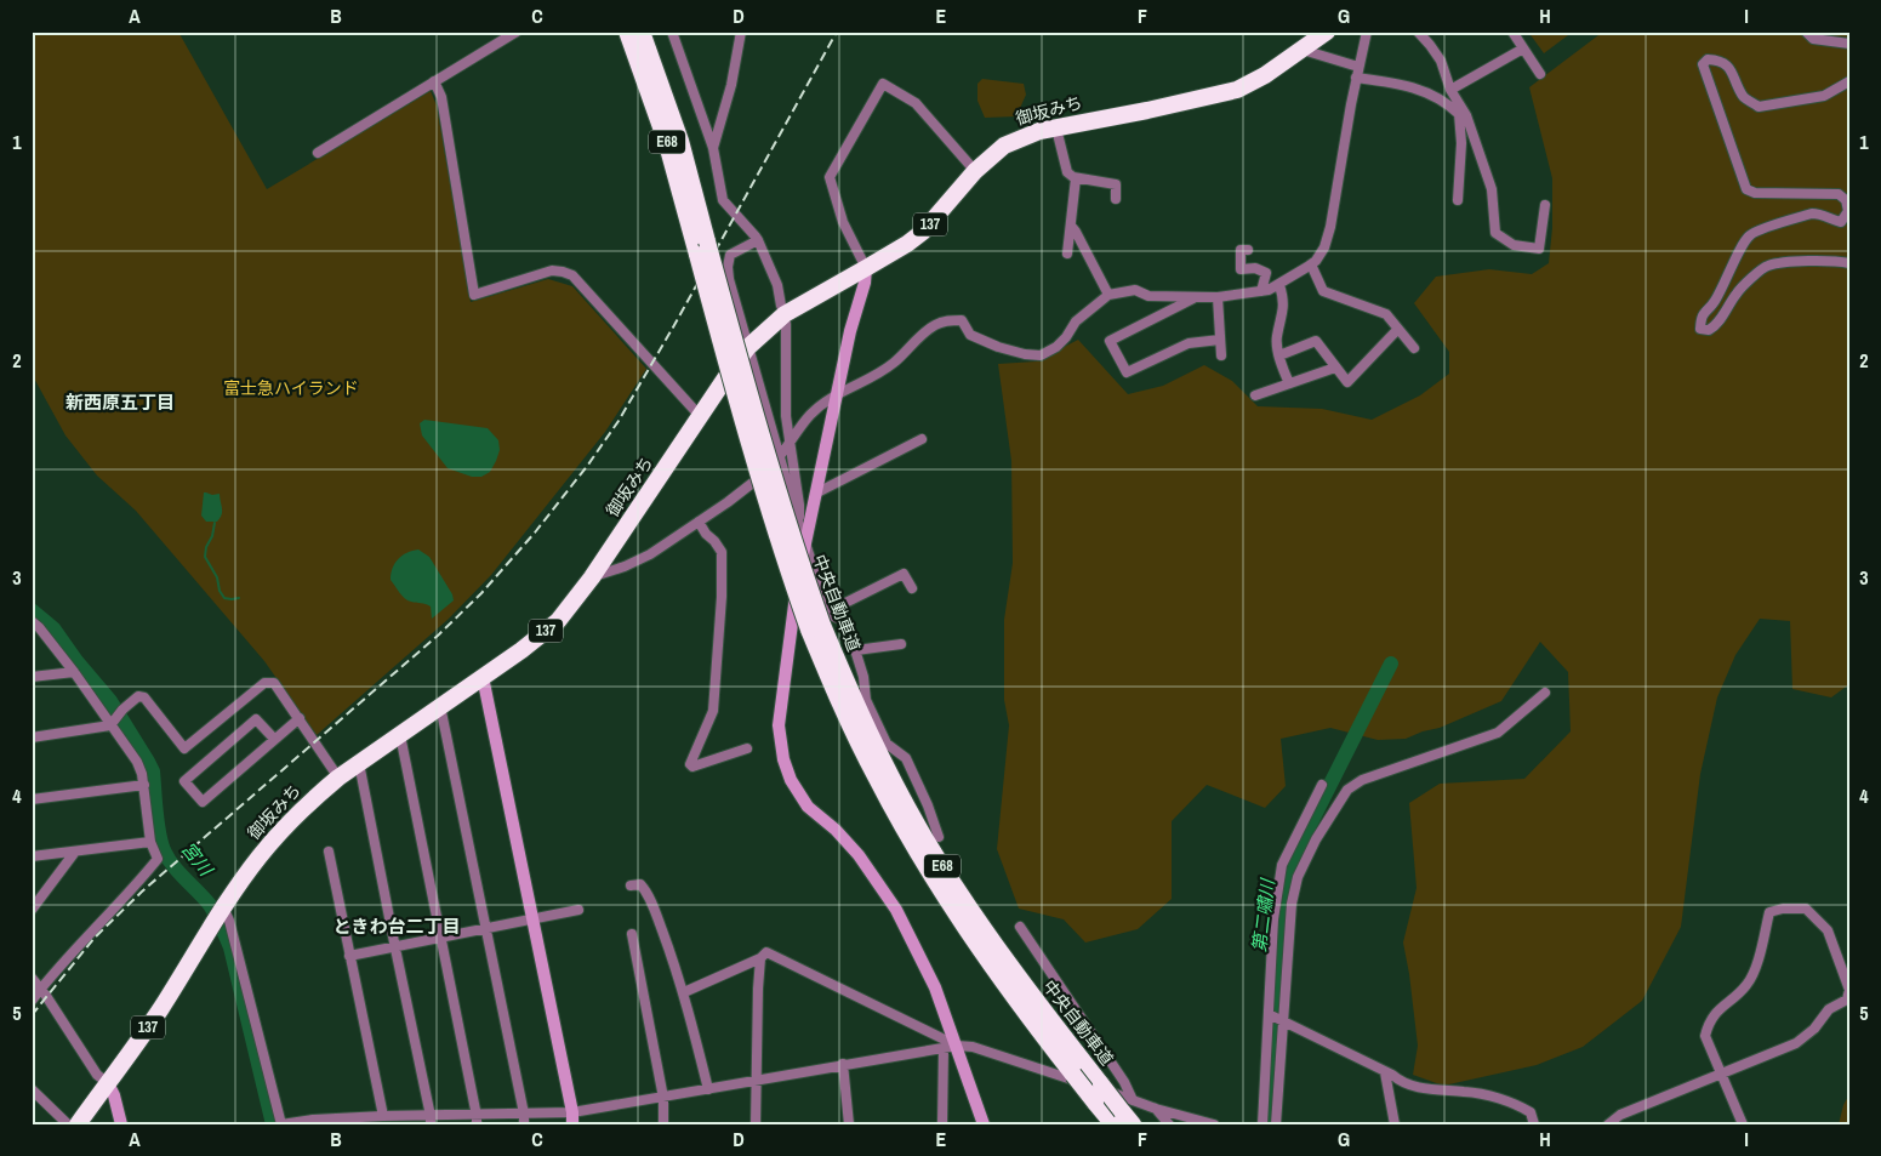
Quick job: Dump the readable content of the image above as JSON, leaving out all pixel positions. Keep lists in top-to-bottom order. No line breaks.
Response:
{"streets":{"highway":["御坂みち","E68","137","中央自動車道"]},"districts":["新西原五丁目","ときわ台二丁目"],"water":["宮川","第二嘯川"],"parks":["富士急ハイランド"],"grid":{"columns":["A","B","C","D","E","F","G","H","I"],"rows":["1","2","3","4","5"]}}
